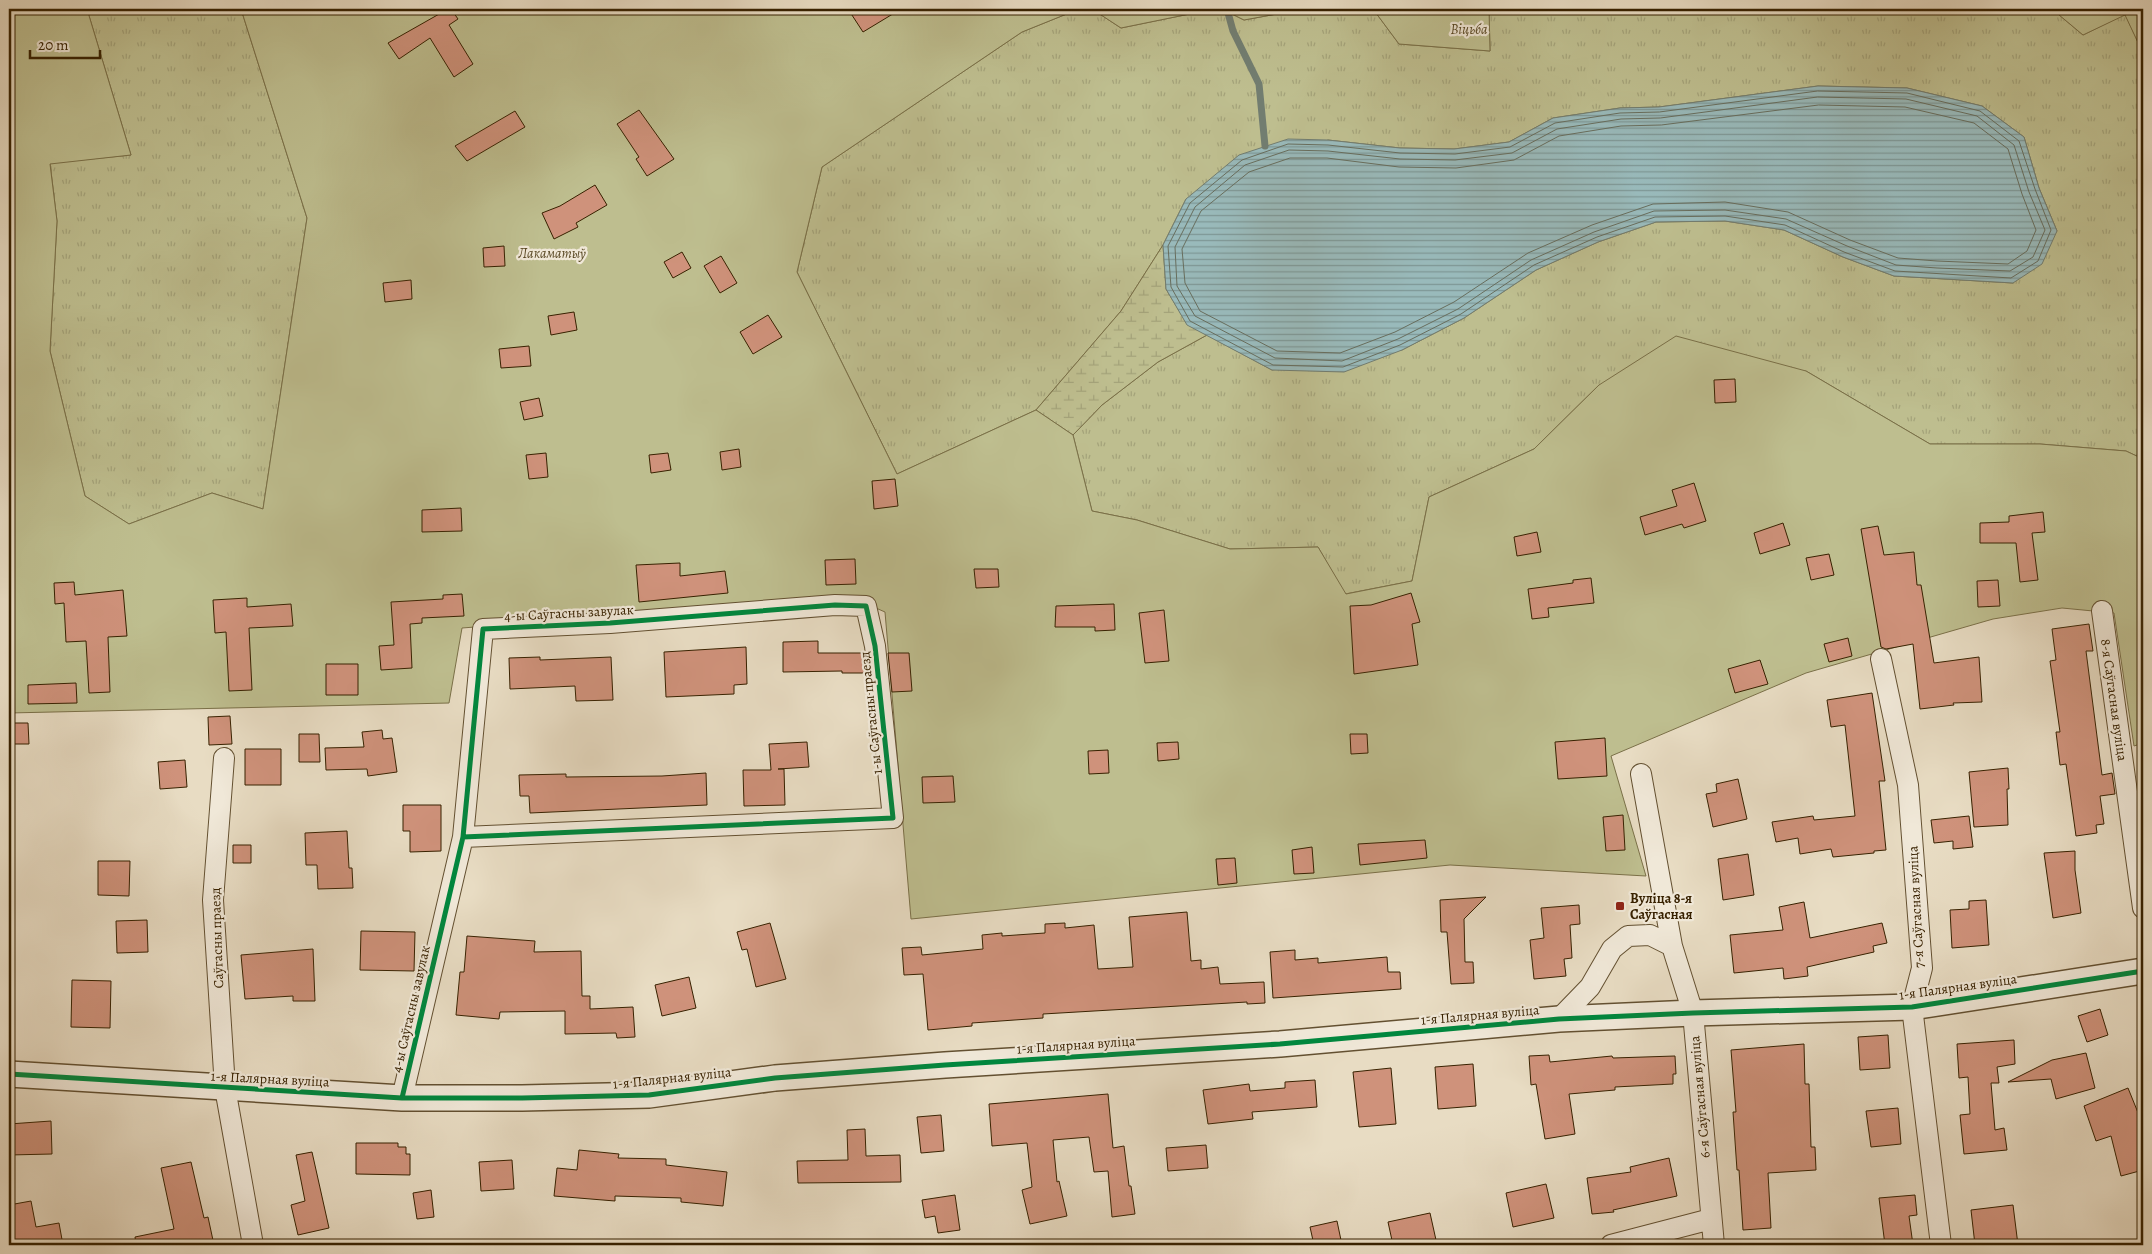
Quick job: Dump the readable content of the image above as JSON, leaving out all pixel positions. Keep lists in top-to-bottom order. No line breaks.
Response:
{"streets":{"street":["4-ы Саўгасны завулак","8-я Саўгасная вуліца","1-ы Саўгасны праезд","7-я Саўгасная вуліца","Саўгасны праезд","1-я Палярная вуліца","6-я Саўгасная вуліца"]},"crossings":[["4-ы Саўгасны завулак","1-ы Саўгасны праезд"],["4-ы Саўгасны завулак","1-я Палярная вуліца"],["7-я Саўгасная вуліца","1-я Палярная вуліца"],["Саўгасны праезд","1-я Палярная вуліца"],["1-я Палярная вуліца","6-я Саўгасная вуліца"]],"parks":["Віцьба","Лакаматыў"],"places":{"transit":["Вуліца 8-я Саўгасная"]},"scale_bar":"20 m"}
